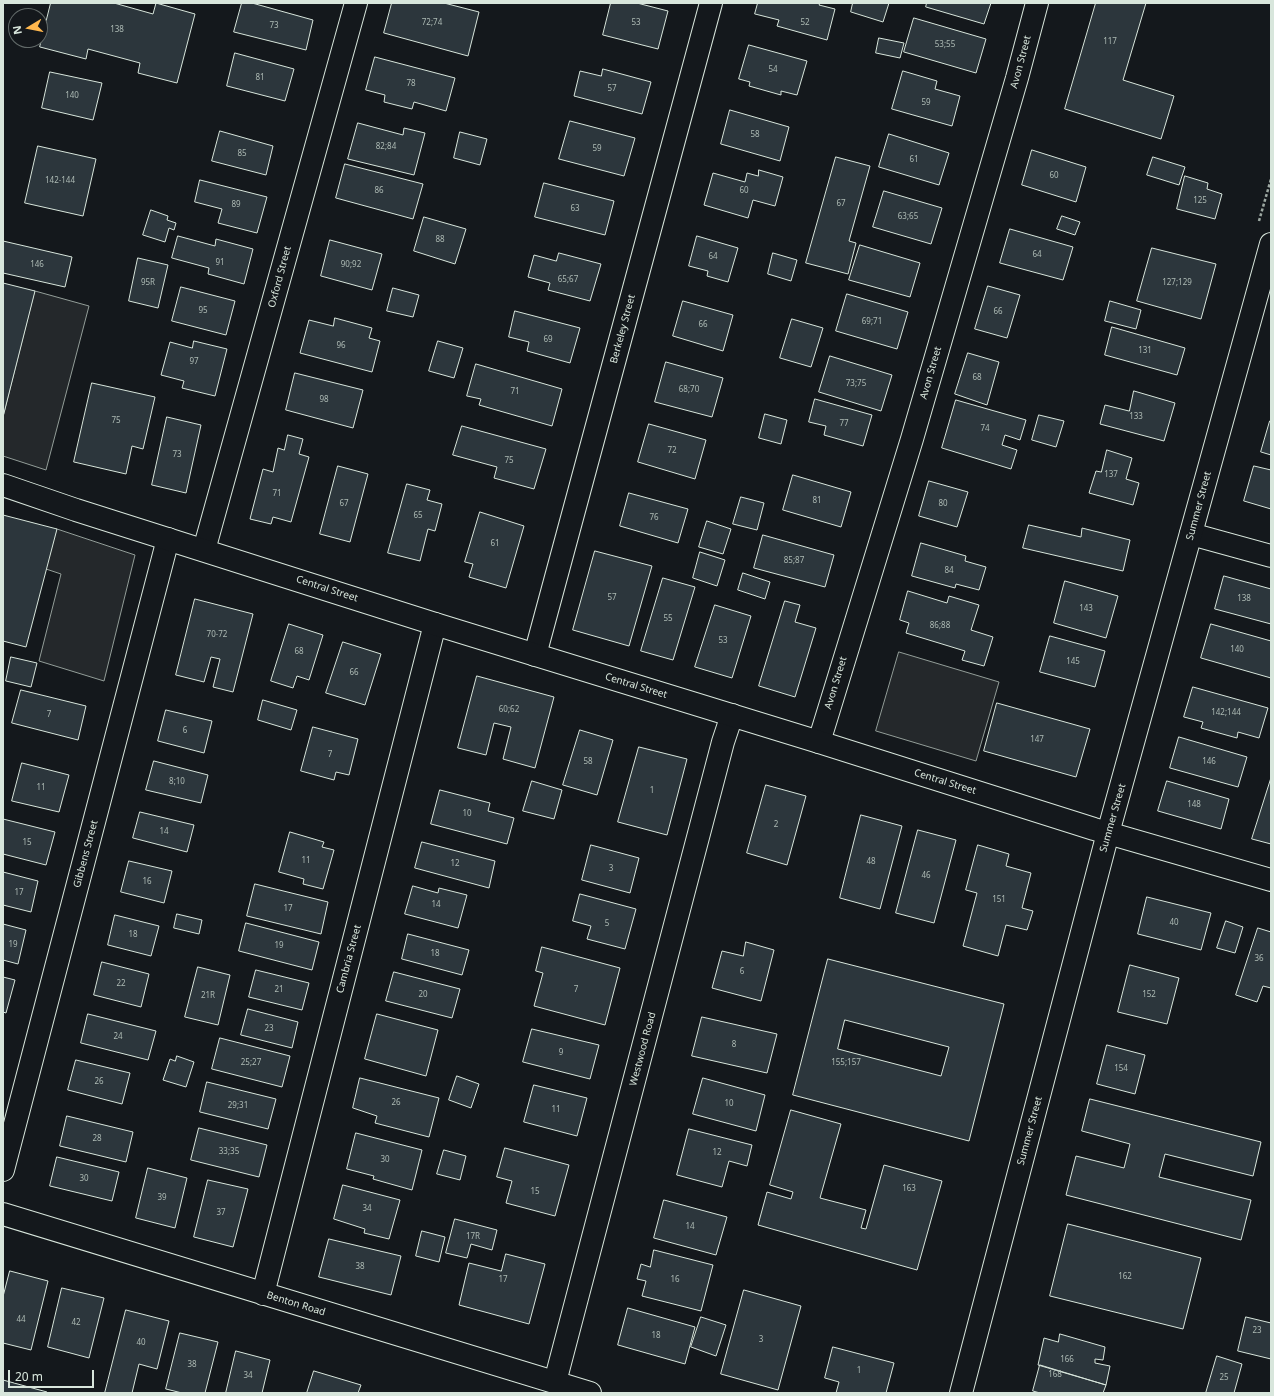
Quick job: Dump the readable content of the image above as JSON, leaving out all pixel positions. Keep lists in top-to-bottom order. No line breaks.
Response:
{"streets":{"street":["Avon Street","Oxford Street","Berkeley Street","Summer Street","Central Street","Gibbens Street","Cambria Street","Westwood Road","Benton Road"]},"crossings":[["Avon Street","Central Street"],["Oxford Street","Central Street"],["Berkeley Street","Central Street"],["Summer Street","Central Street"],["Central Street","Gibbens Street"],["Central Street","Cambria Street"],["Central Street","Westwood Road"],["Cambria Street","Benton Road"],["Westwood Road","Benton Road"]],"house_numbers":["72;74","53","52","73","138","117","53;55","54","81","78","57","140","59","58","82;84","59","85","61","60","142-144","86","60","125","67","89","63","63;65","88","64","64","91","146","90;92","65;67","95R","127;129","95","66","69;71","66","69","96","131","97","68","73;75","68;70","71","98","133","75","77","74","72","73","75","137","71","81","67","80","65","76","61","85;87","84","57","138","143","55","86;88","70-72","53","140","68","145","66","60;62","142;144","7","6","147","7","58","146","8;10","11","1","148","10","2","14","15","11","48","12","3","46","16","17","151","14","17","40","5","18","19","19","18","36","6","22","21","7","20","152","21R","23","24","8","9","25;27","155;157","154","26","26","10","29;31","11","28","33;35","12","30","30","163","15","39","34","37","14","17R","38","162","17","16","44","42","23","18","3","40","166","38","1","168","34","25"],"scale_bar":"20 m","north":"left"}
